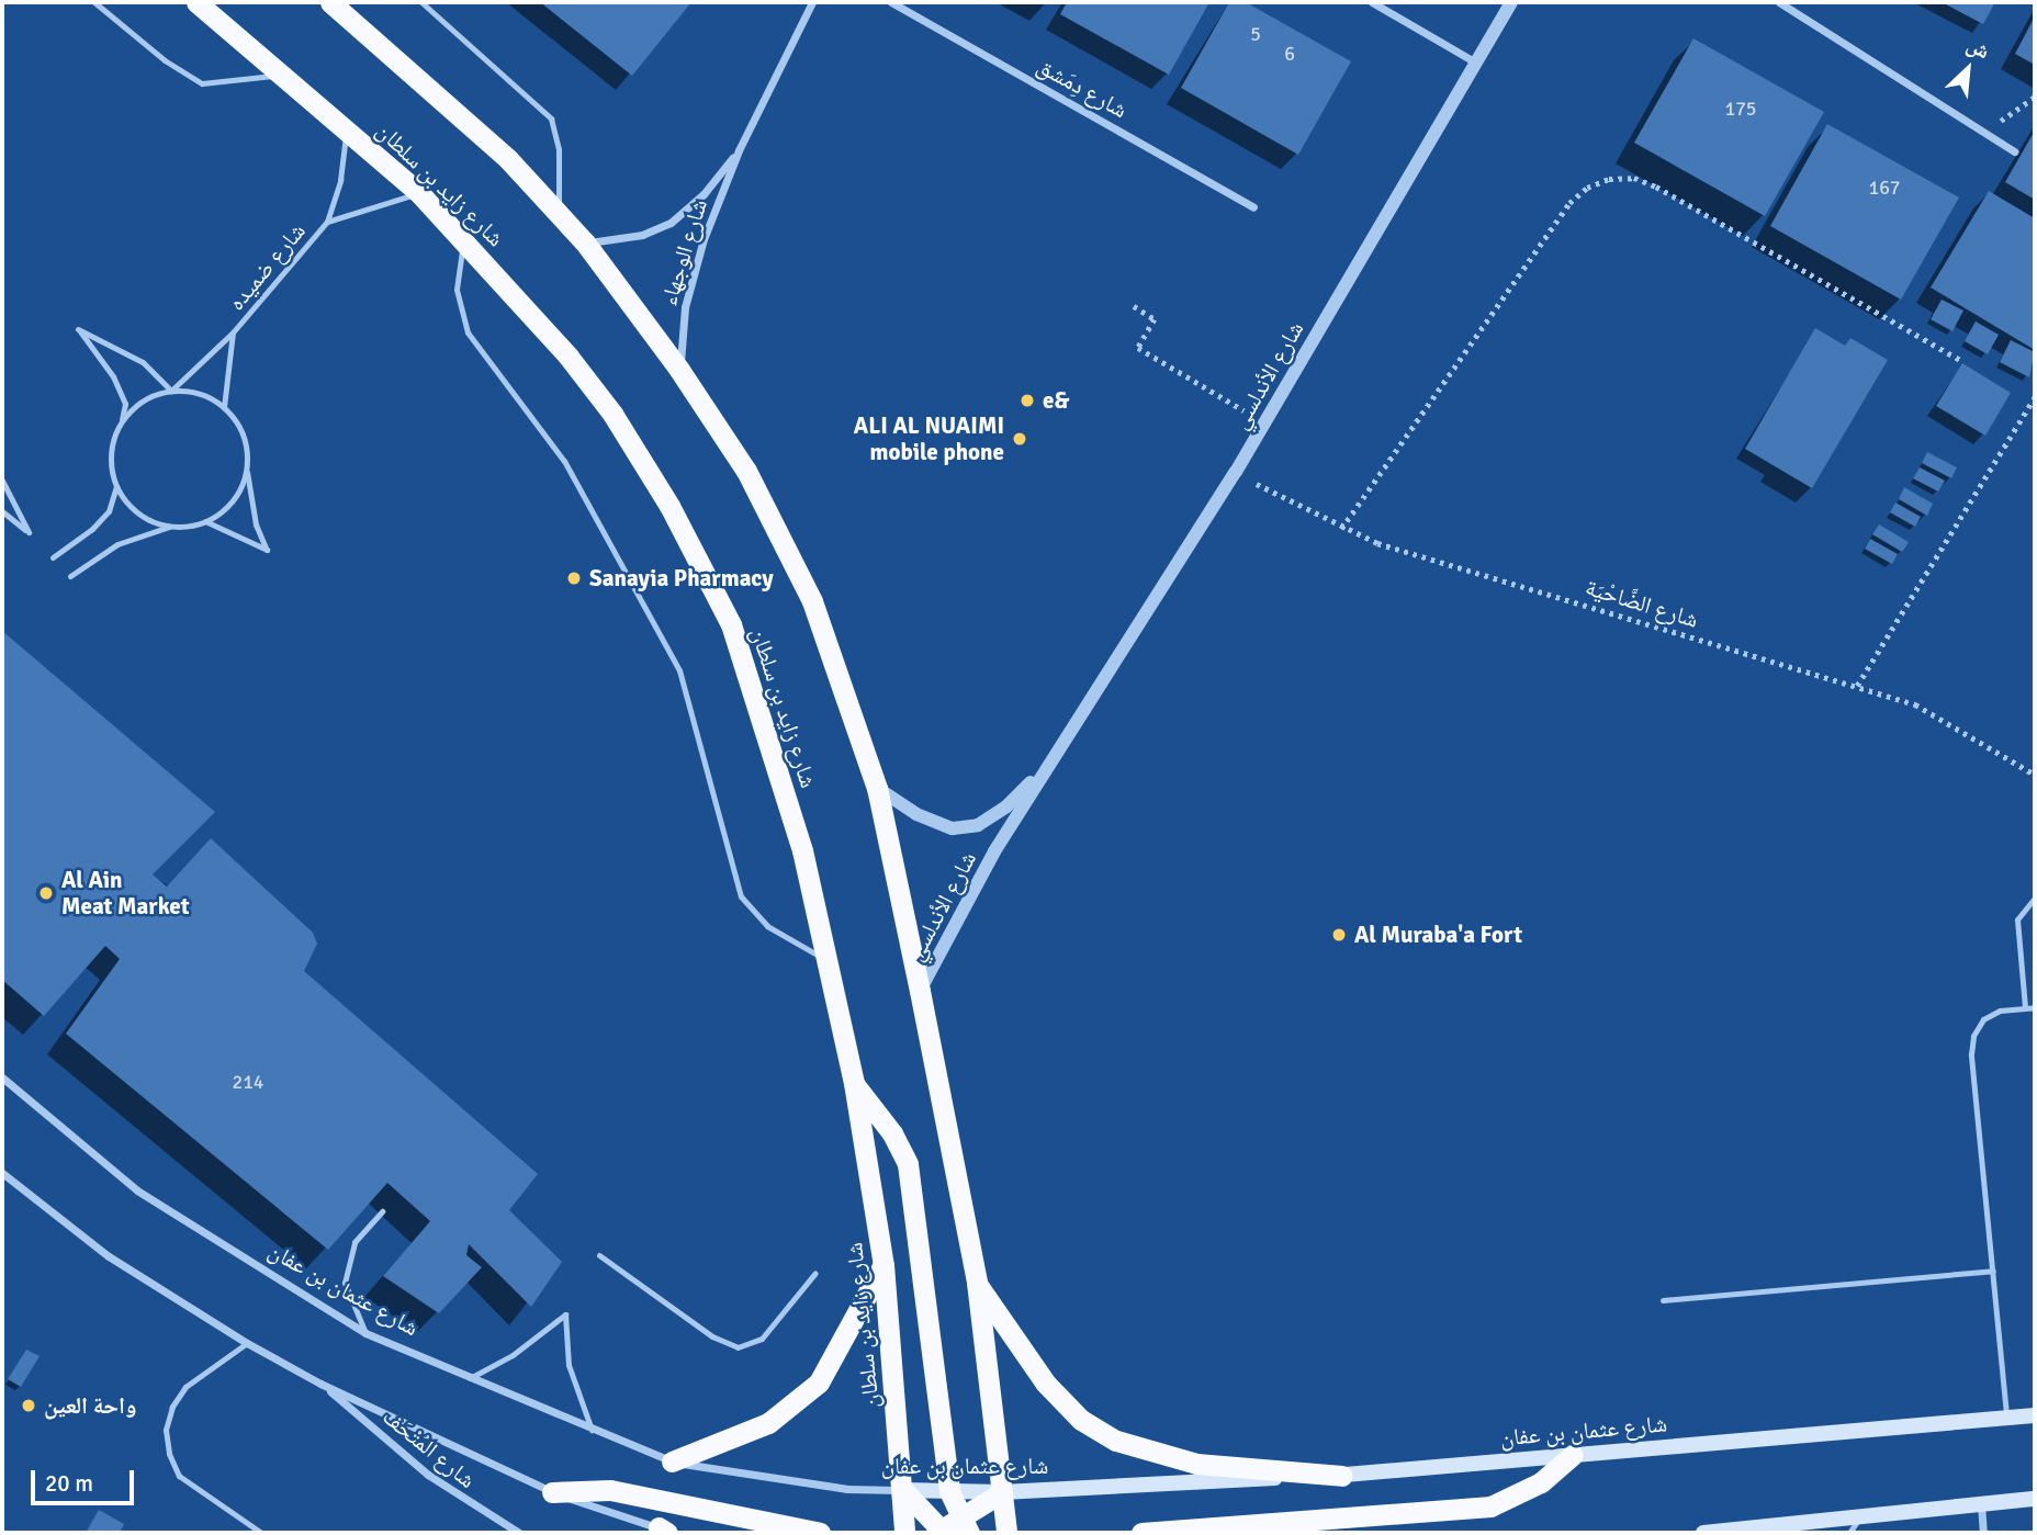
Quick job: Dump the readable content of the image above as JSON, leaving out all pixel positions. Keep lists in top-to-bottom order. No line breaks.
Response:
{"streets":{"highway":["شارع زايد بن سلطان"],"main road":["شارع عثمان بن عفان"],"street":["شارع دِمَشق","شارع الوجهاء","شارع الأندلسي","شارع المُتْحَف"],"lane":["شارع ضميده"],"path":["شارع الضَّاحْيَة"]},"crossings":[["شارع زايد بن سلطان","شارع ضميده"],["شارع زايد بن سلطان","شارع عثمان بن عفان"],["شارع الأندلسي","شارع الضَّاحْيَة"]],"places":["e&","ALI AL NUAIMI mobile phone","Sanayia Pharmacy","Al Ain Meat Market","Al Muraba'a Fort","واحة العين"],"house_numbers":["5","6","175","167","214"],"scale_bar":"20 m","north":"top right"}
